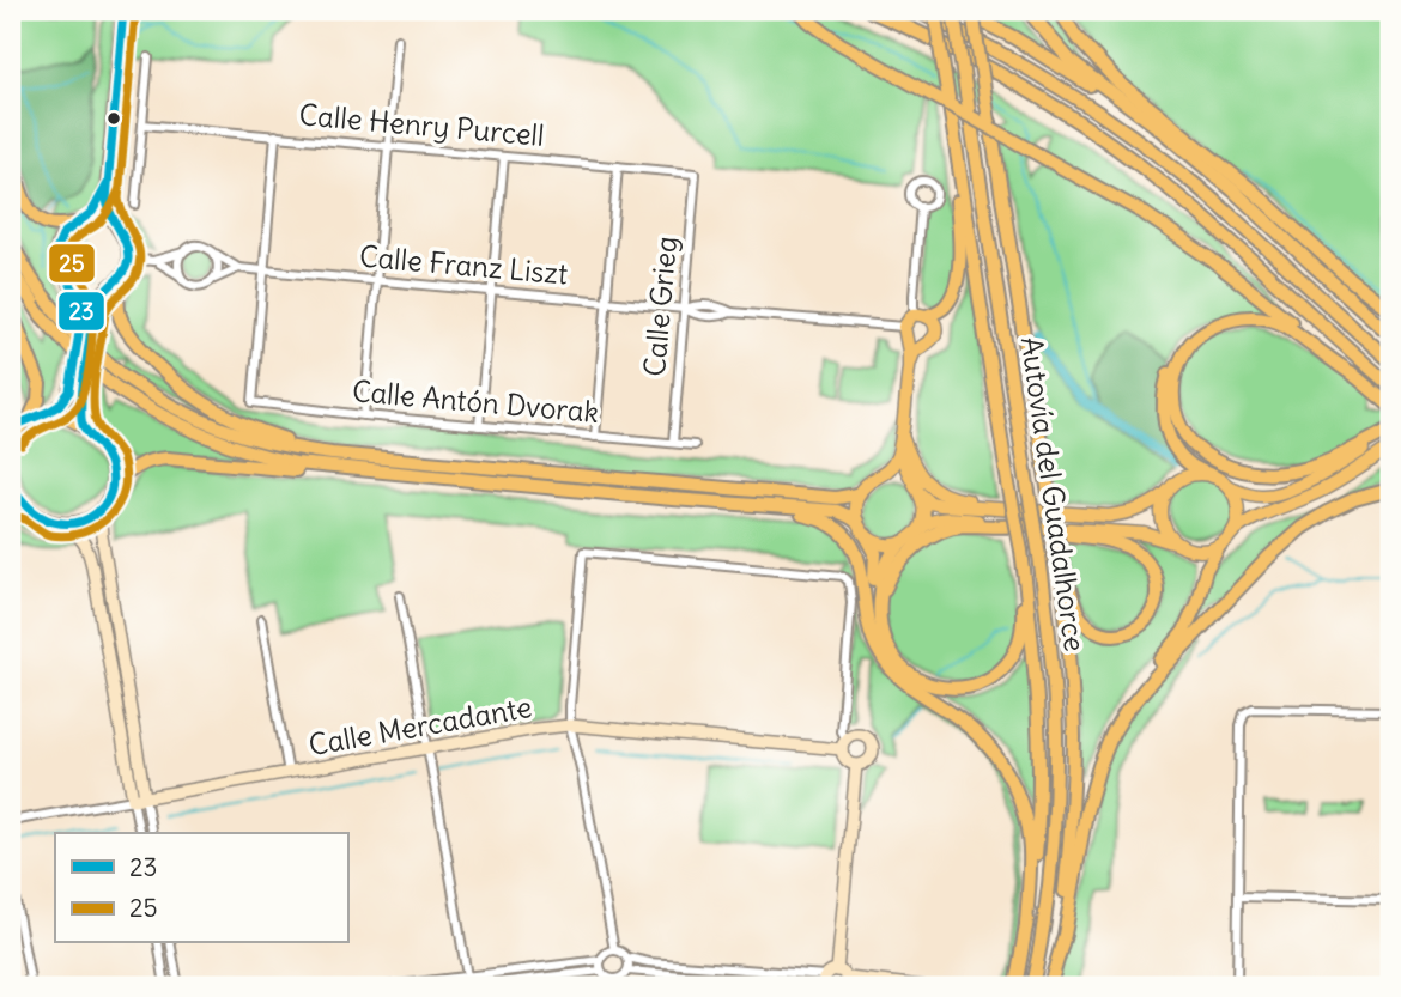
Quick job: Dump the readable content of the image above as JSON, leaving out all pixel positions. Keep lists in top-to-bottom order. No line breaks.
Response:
{"streets":{"highway":["Autovía del Guadalhorce"],"street":["Calle Henry Purcell","Calle Franz Liszt","Calle Grieg","Calle Antón Dvorak","Calle Mercadante"]},"crossings":[["Calle Henry Purcell","Calle Grieg"],["Calle Franz Liszt","Calle Grieg"],["Calle Franz Liszt","Calle Antón Dvorak"],["Calle Grieg","Calle Antón Dvorak"]],"lines":["transit line 23","transit line 25"],"legend":["23","25"]}
